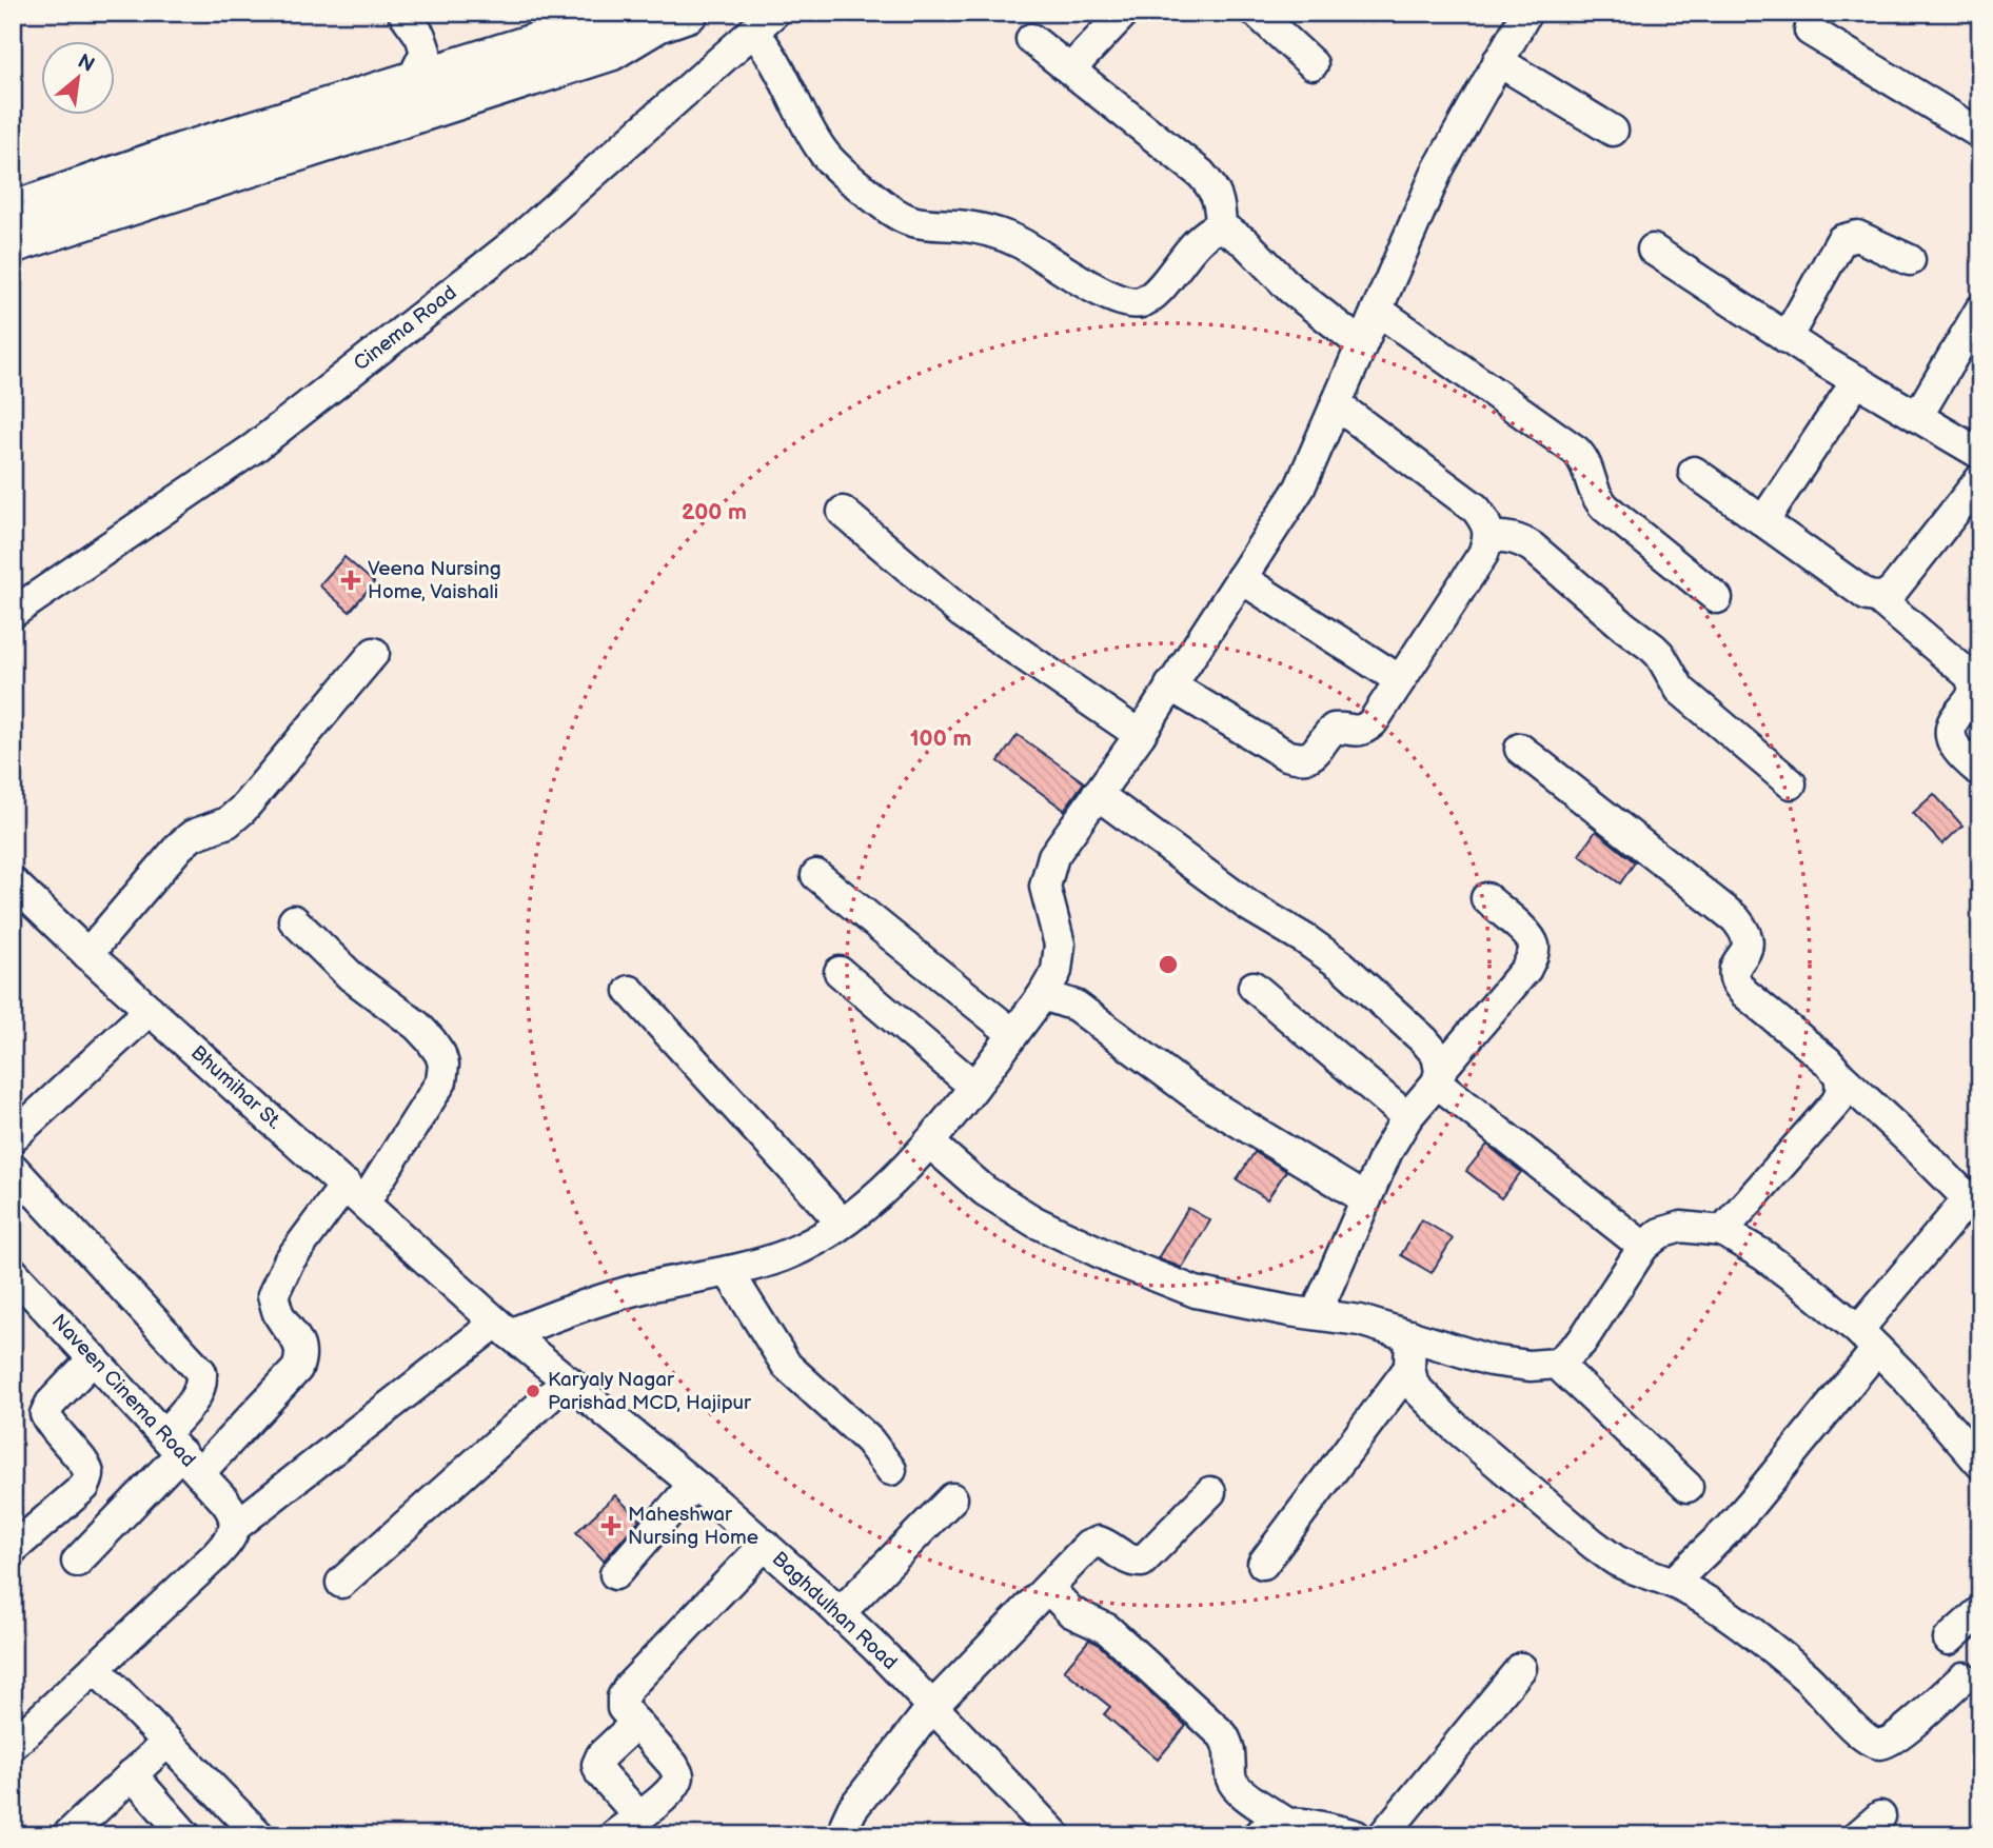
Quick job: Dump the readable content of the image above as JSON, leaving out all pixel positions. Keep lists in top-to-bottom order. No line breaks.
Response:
{"streets":{"street":["Cinema Road","Bhumihar St.","Naveen Cinema Road","Baghdulhan Road"]},"crossings":[["Bhumihar St.","Baghdulhan Road"]],"places":{"health":["Veena Nursing Home, Vaishali","Maheshwar Nursing Home"],"other":["Karyaly Nagar Parishad MCD, Hajipur"]},"north":"top right","rings":["200 m","100 m"]}
